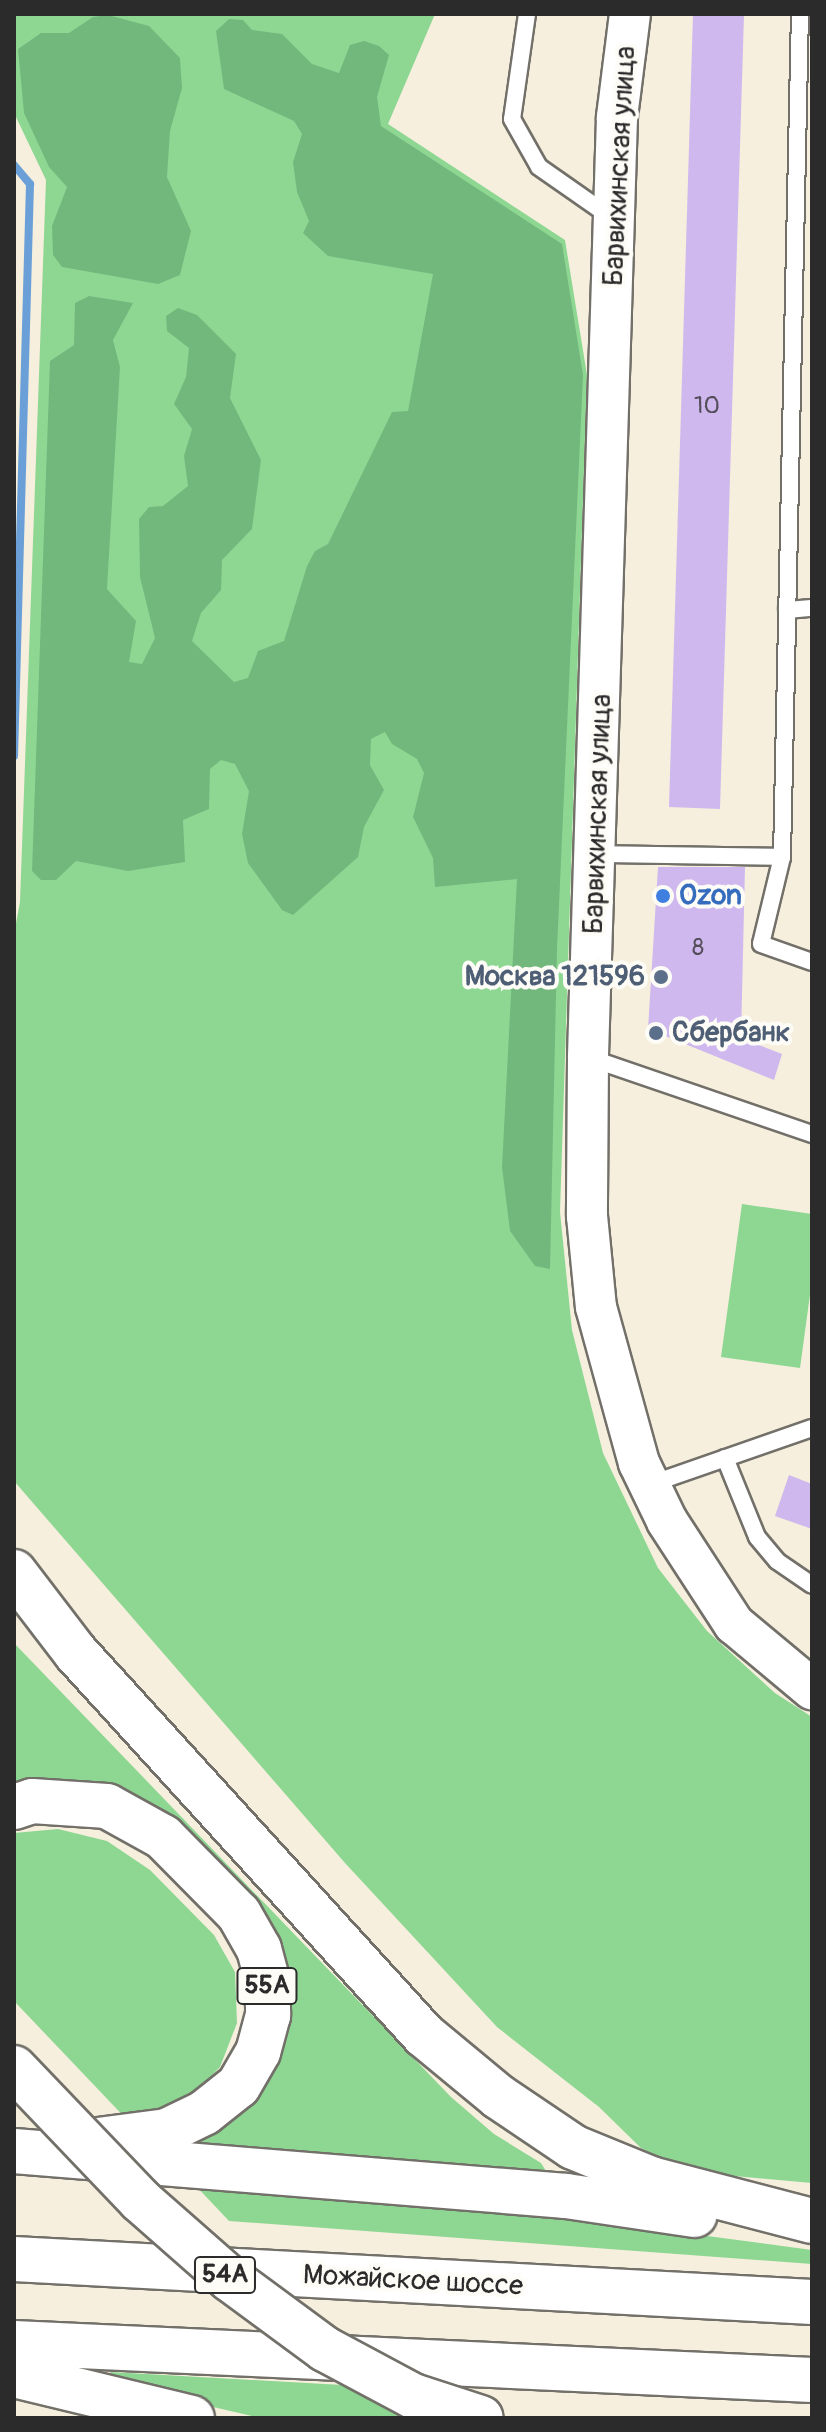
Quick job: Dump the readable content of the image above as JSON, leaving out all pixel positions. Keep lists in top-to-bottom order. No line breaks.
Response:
{"streets":{"main road":["55А","54А","Можайское шоссе"],"street":["Барвихинская улица"]},"places":["Ozon","Москва 121596","Сбербанк"],"house_numbers":["10","8"]}
